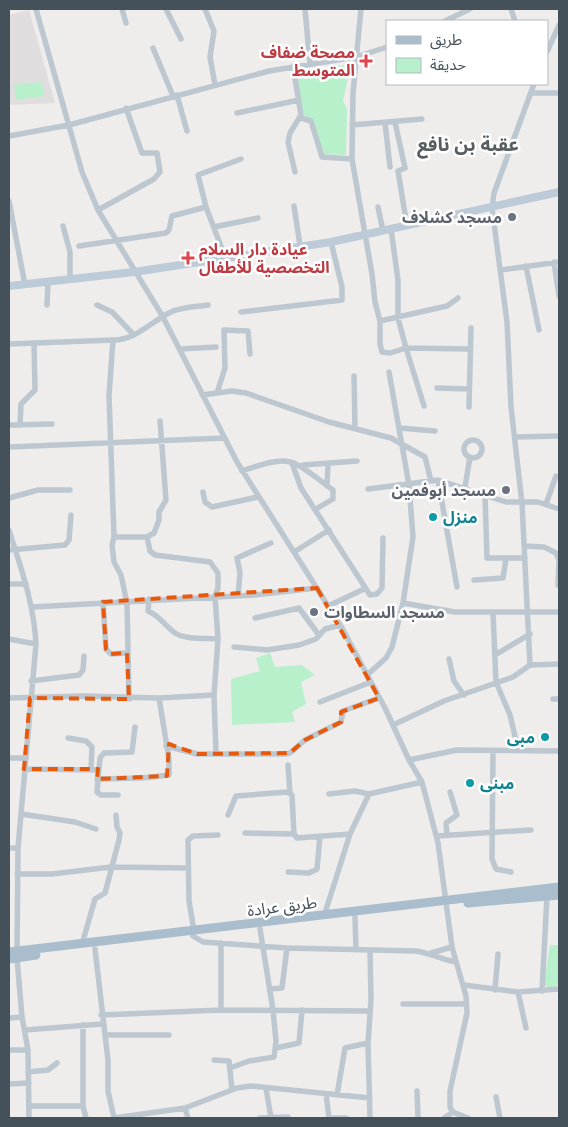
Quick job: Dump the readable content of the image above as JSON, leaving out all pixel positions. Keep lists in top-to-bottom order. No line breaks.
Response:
{"streets":{"main road":["طريق عرادة"]},"districts":["عقبة بن نافع"],"places":{"health":["مصحة ضفاف المتوسط","عيادة دار السلام التخصصية للأطفال"],"other":["مسجد كشلاف","مسجد أبوفمين","منزل","مسجد السطاوات","مبى","مبنى"]},"legend":["طريق","حديقة"]}
